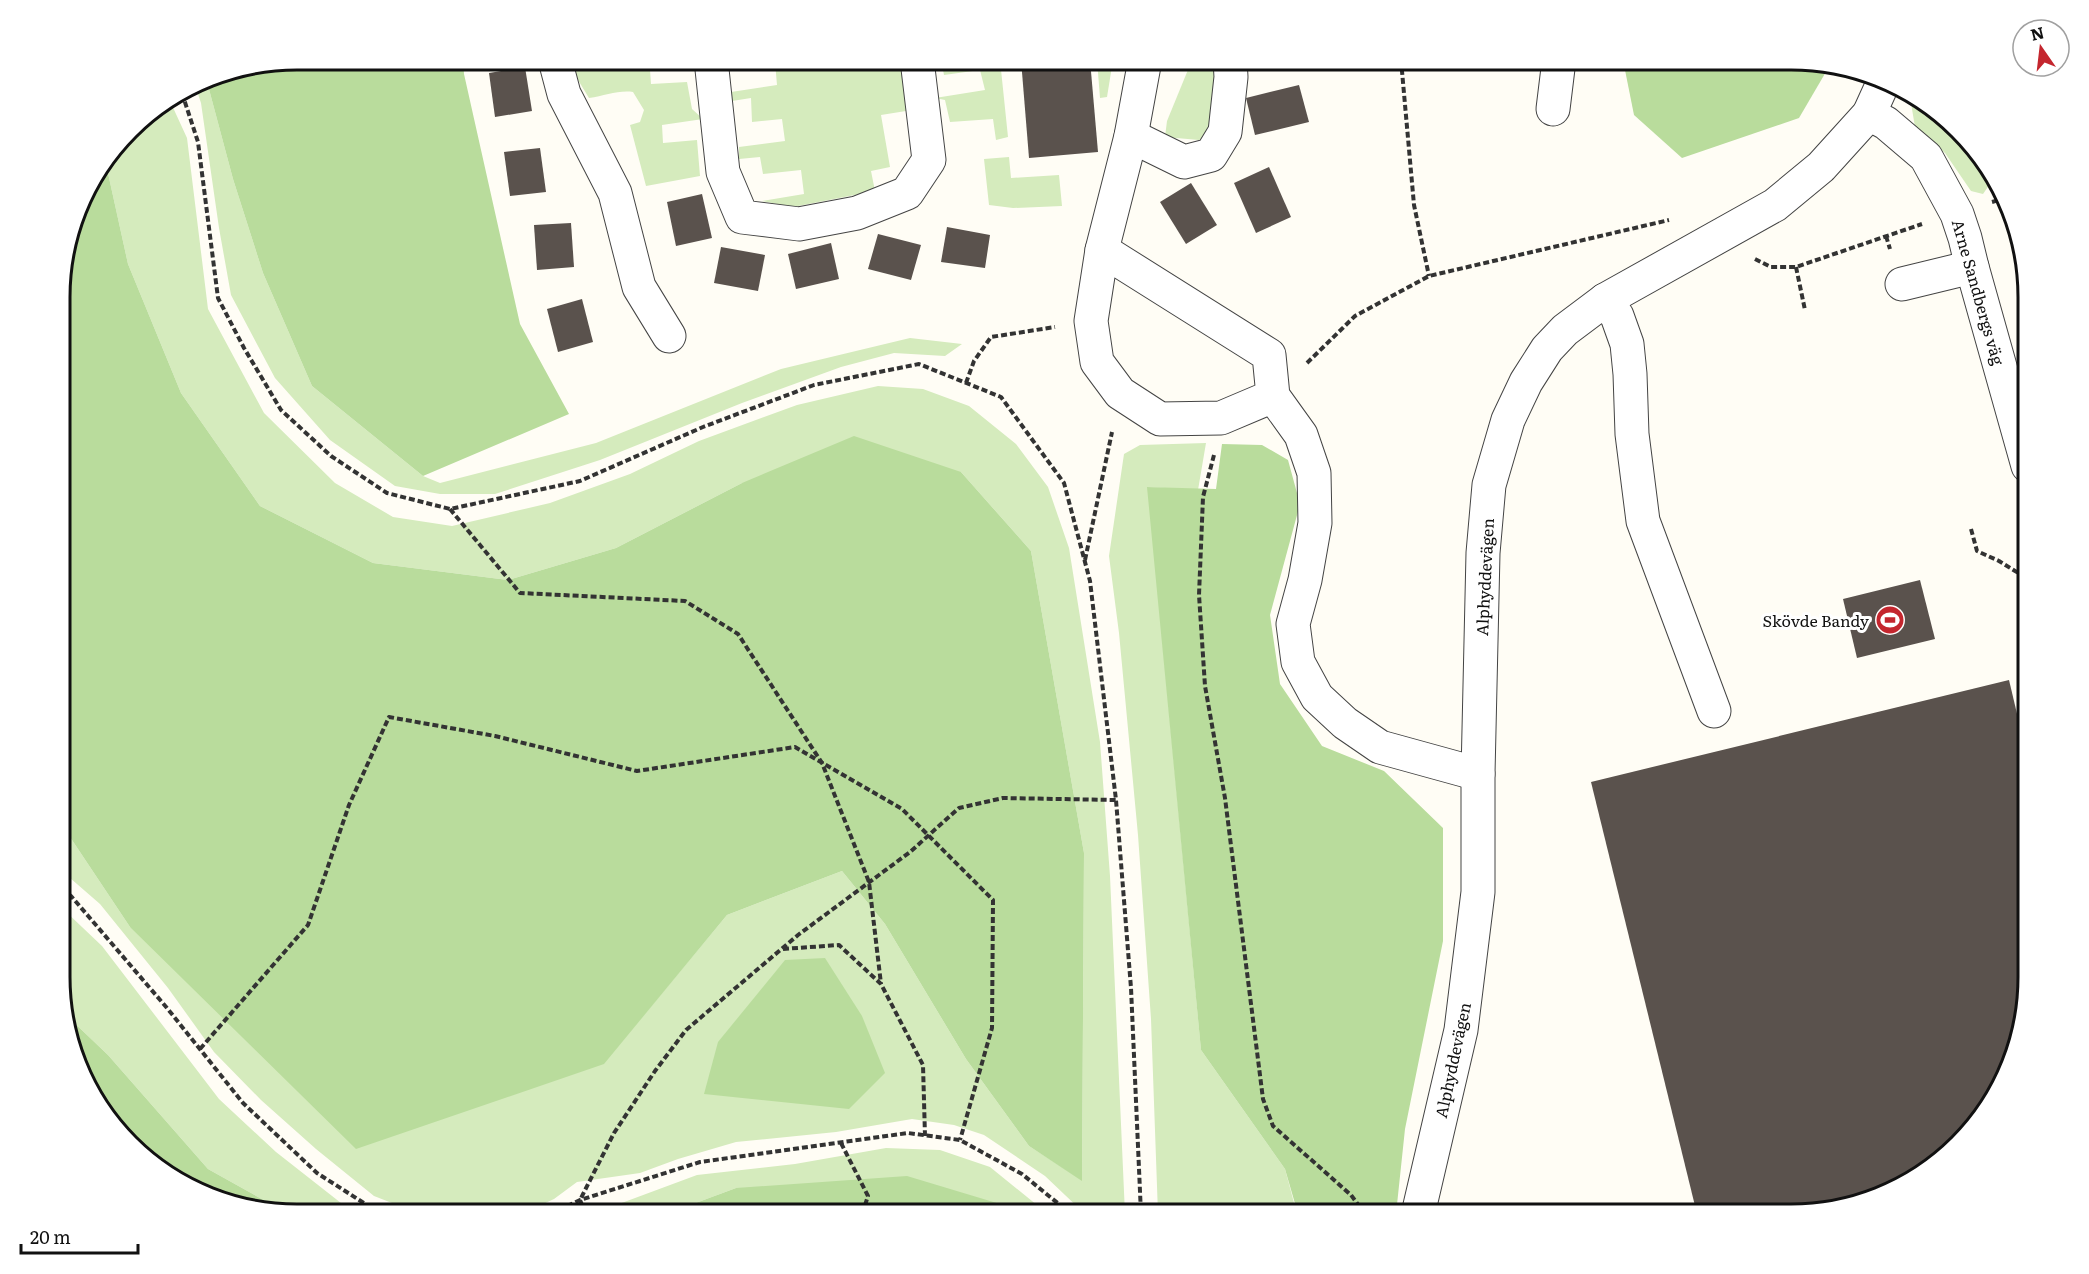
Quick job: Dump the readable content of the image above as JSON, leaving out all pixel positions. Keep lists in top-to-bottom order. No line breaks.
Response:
{"streets":{"street":["Arne Sandbergs väg","Alphyddevägen"]},"crossings":[["Arne Sandbergs väg","Alphyddevägen"]],"places":{"sports":["Skövde Bandy"]},"scale_bar":"20 m","north":"top"}
